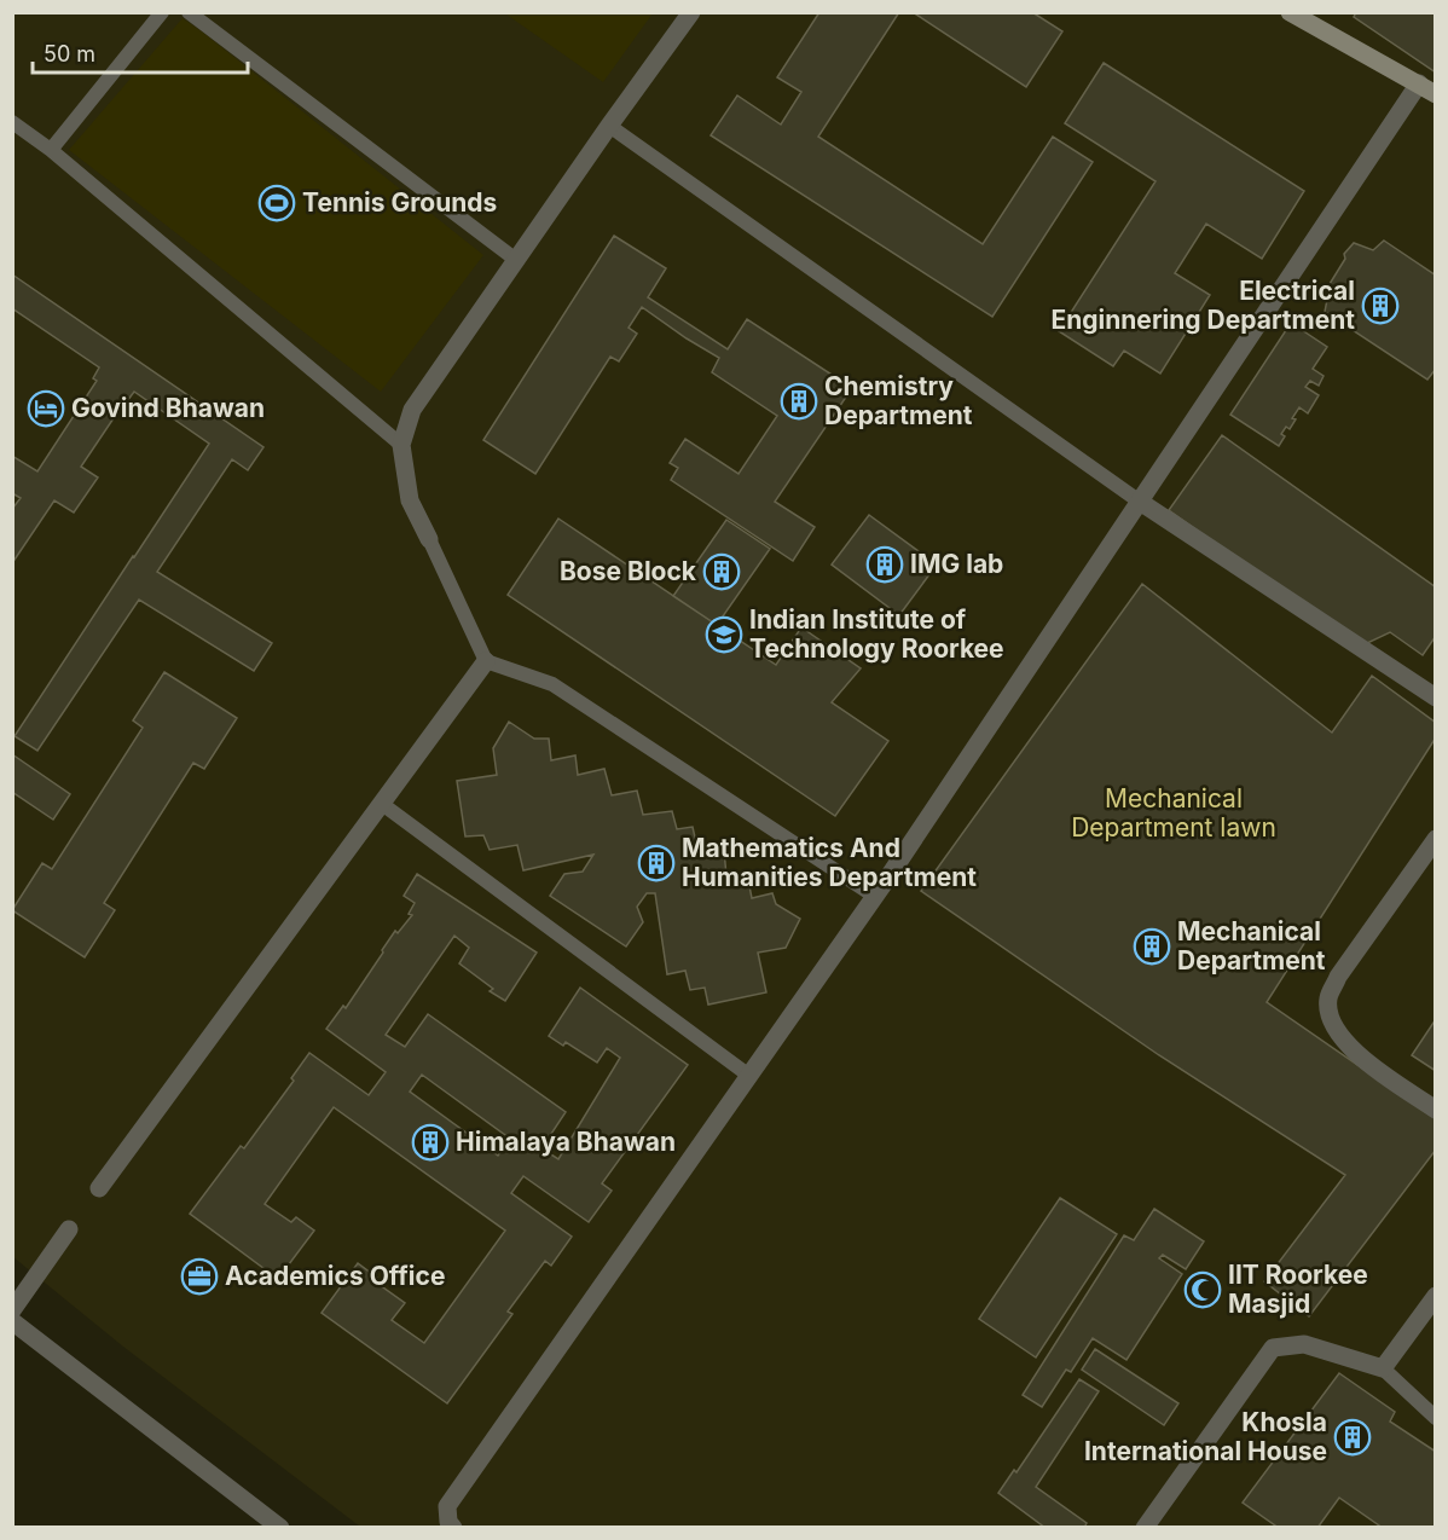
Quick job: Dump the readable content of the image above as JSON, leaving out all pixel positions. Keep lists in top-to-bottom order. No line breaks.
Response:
{"parks":["Mechanical Department lawn"],"places":{"sports":["Tennis Grounds"],"building":["Electrical Enginnering Department","Chemistry Department","IMG lab","Bose Block","Mathematics And Humanities Department","Mechanical Department","Himalaya Bhawan","Khosla International House"],"hotel":["Govind Bhawan"],"school or university":["Indian Institute of Technology Roorkee"],"office":["Academics Office"],"mosque":["IIT Roorkee Masjid"]},"scale_bar":"50 m"}
